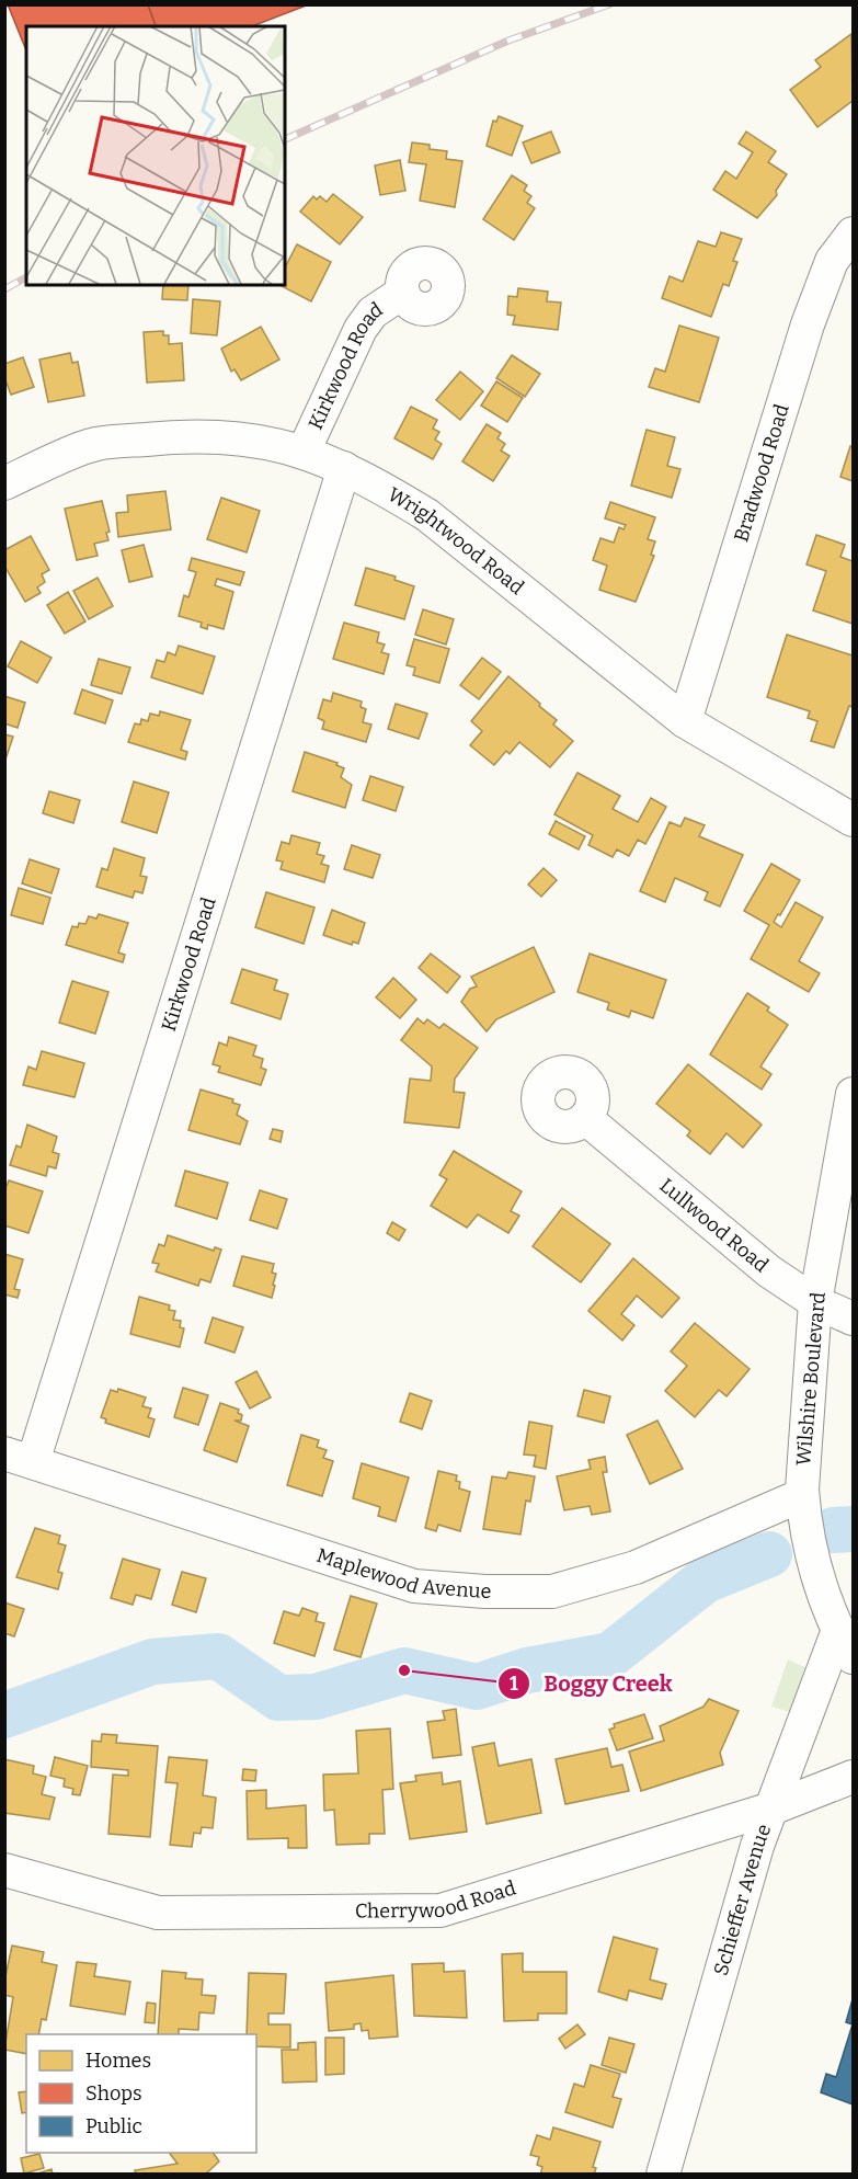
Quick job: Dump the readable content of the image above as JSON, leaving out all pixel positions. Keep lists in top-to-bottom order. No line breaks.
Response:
{"streets":{"street":["Kirkwood Road","Bradwood Road","Wrightwood Road","Lullwood Road","Wilshire Boulevard","Maplewood Avenue","Cherrywood Road","Schieffer Avenue"]},"crossings":[["Kirkwood Road","Wrightwood Road"],["Kirkwood Road","Maplewood Avenue"],["Bradwood Road","Wrightwood Road"],["Lullwood Road","Wilshire Boulevard"],["Wilshire Boulevard","Maplewood Avenue"],["Wilshire Boulevard","Schieffer Avenue"],["Cherrywood Road","Schieffer Avenue"]],"places":["Boggy Creek"],"legend":["Homes","Shops","Public"]}
